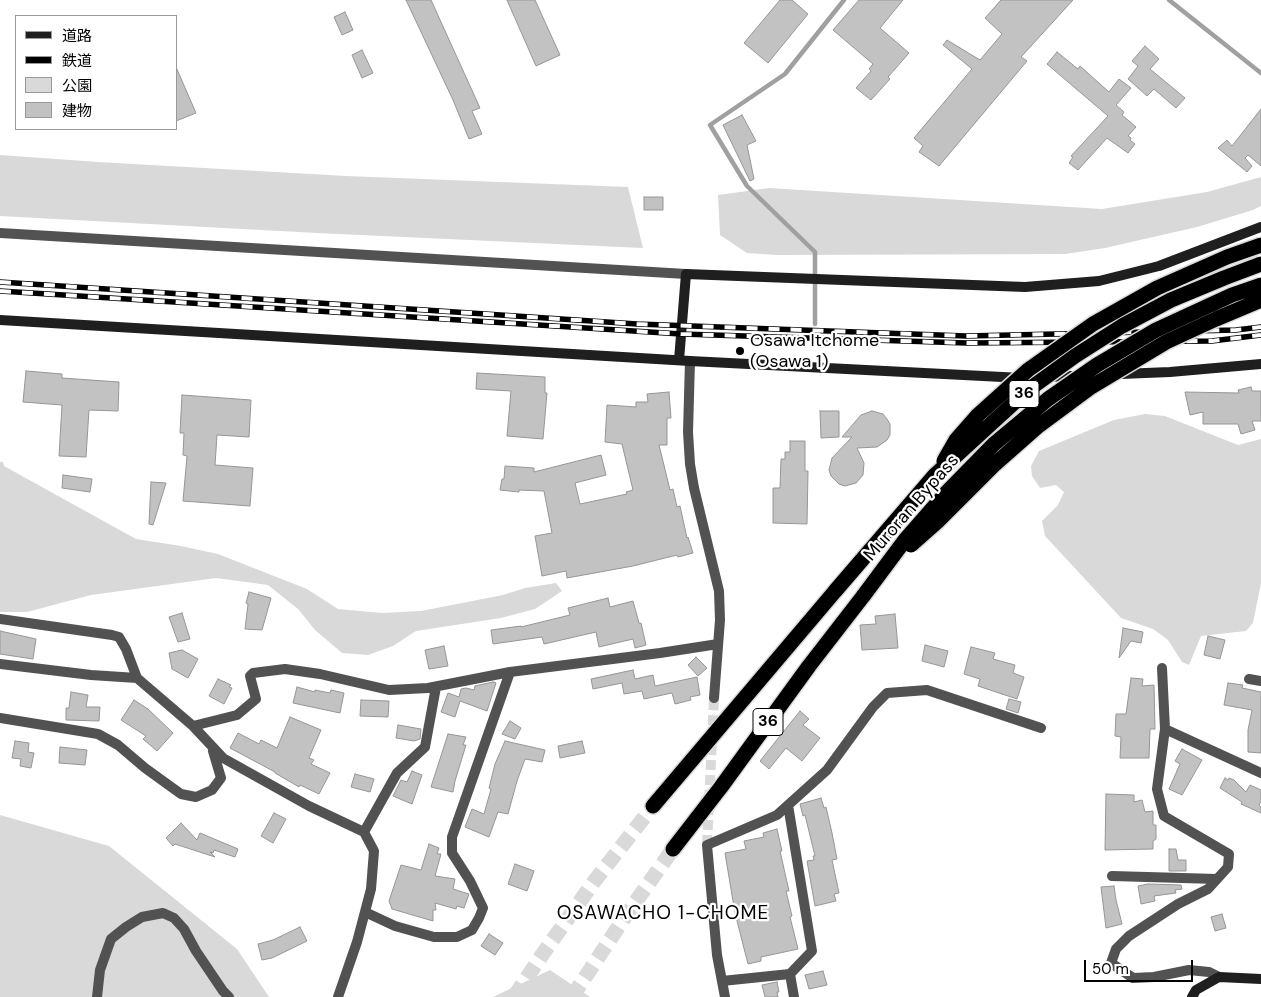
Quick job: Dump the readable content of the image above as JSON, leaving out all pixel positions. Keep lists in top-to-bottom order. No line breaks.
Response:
{"streets":{"highway":["36","Muroran Bypass"]},"districts":["OSAWACHO 1-CHOME"],"places":["Osawa Itchome (Osawa 1)"],"legend":["道路","鉄道","公園","建物"],"scale_bar":"50 m"}
